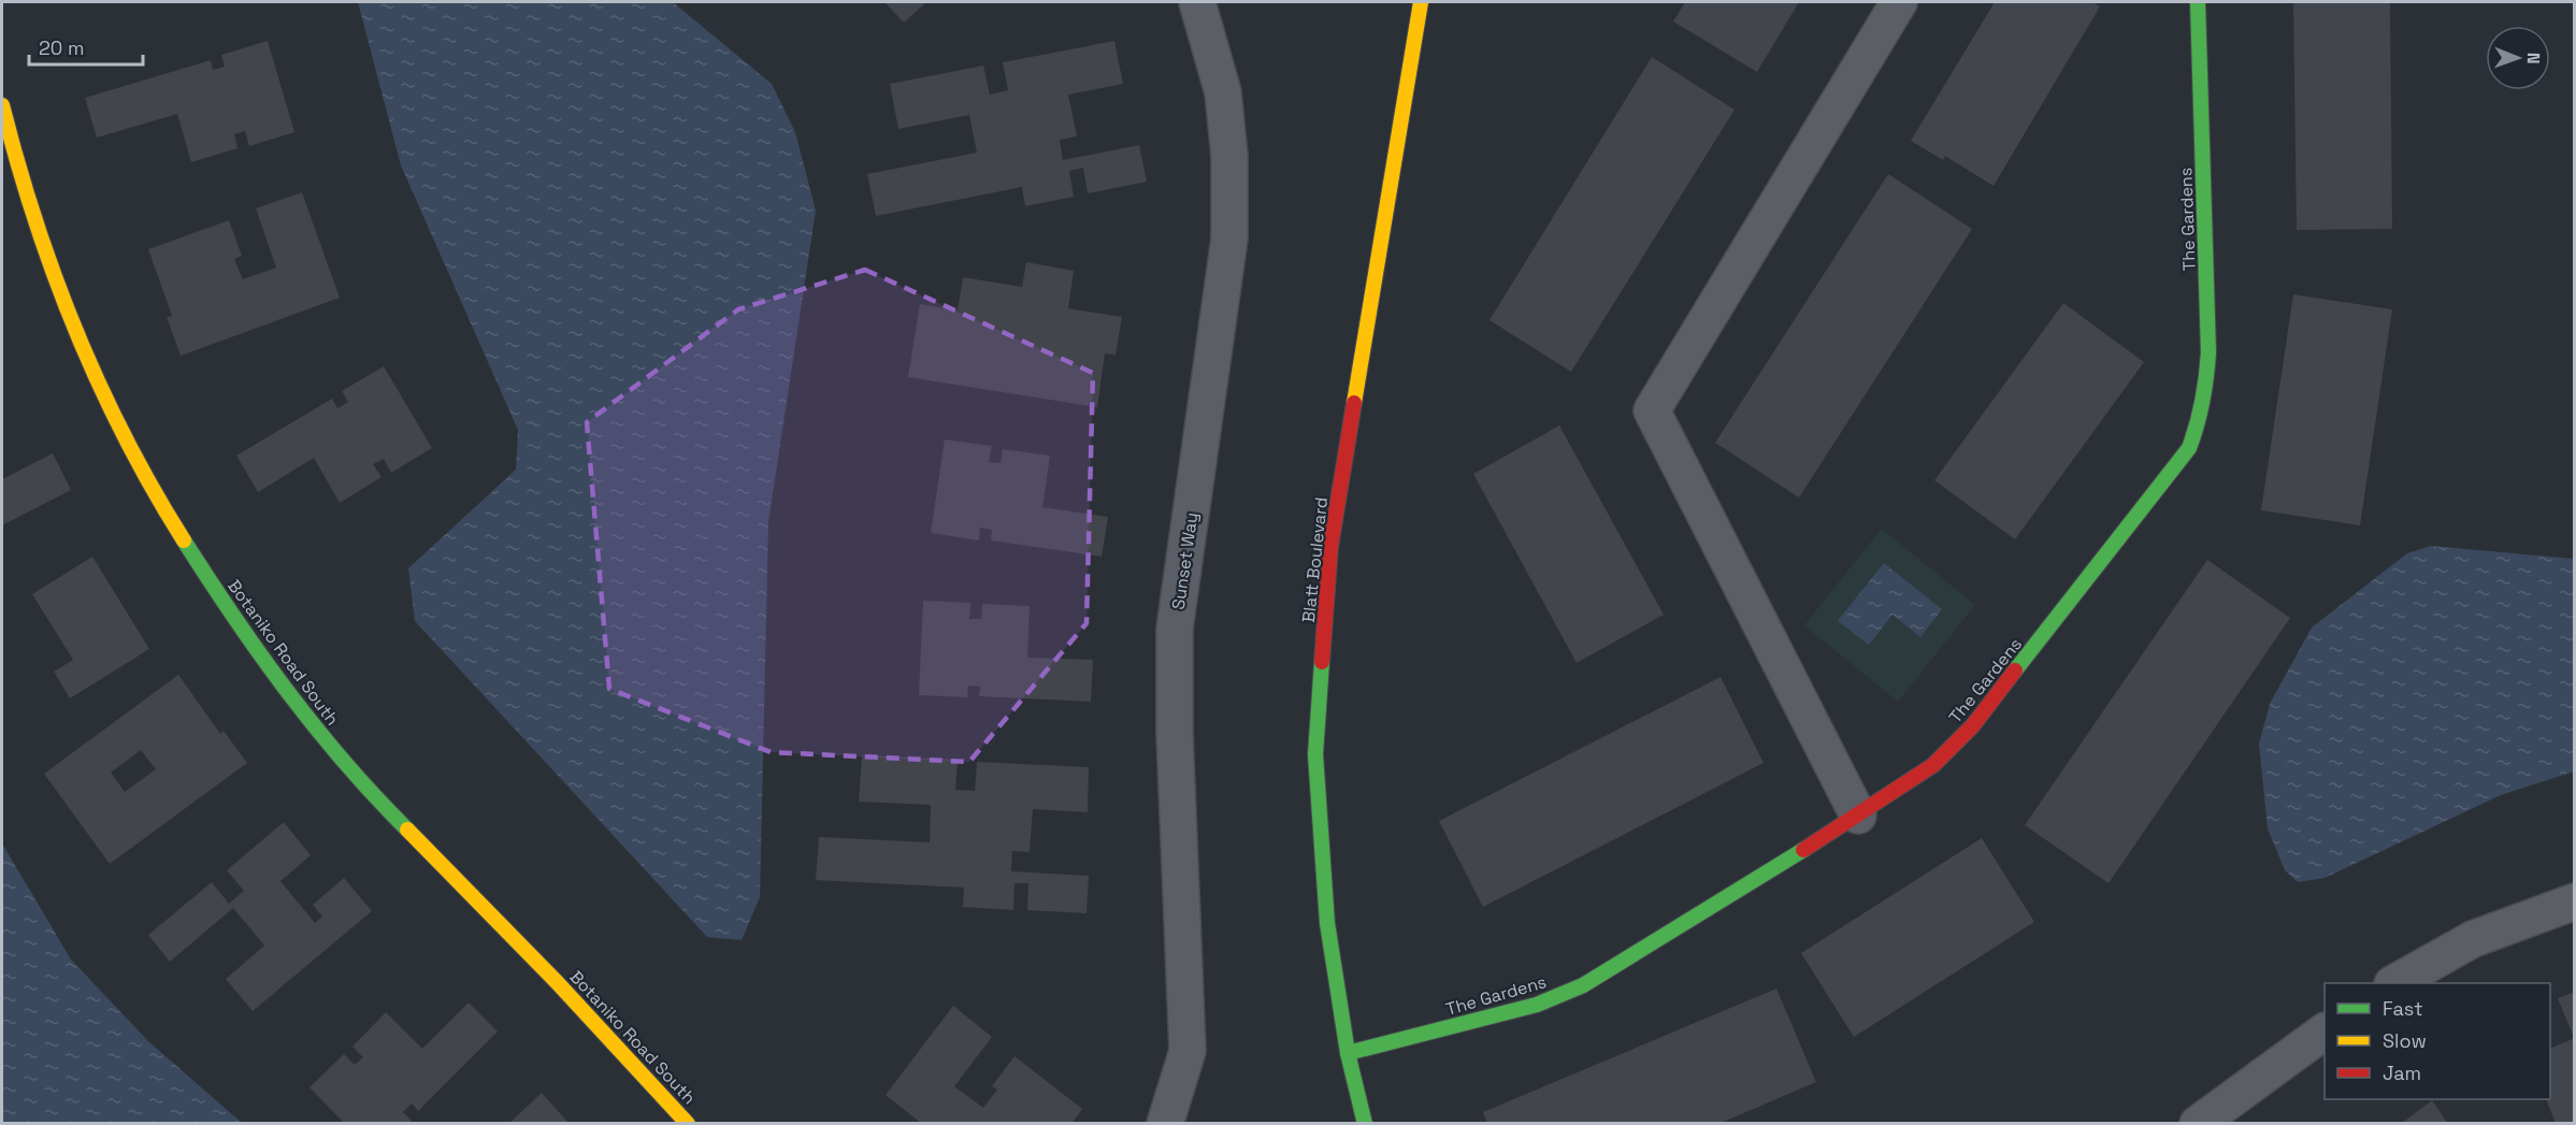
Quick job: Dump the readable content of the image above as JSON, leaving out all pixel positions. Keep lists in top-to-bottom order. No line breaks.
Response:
{"streets":{"street":["The Gardens","Blatt Boulevard","Sunset Way","Botaniko Road South"]},"crossings":[["The Gardens","Blatt Boulevard"]],"legend":["Fast","Slow","Jam"],"scale_bar":"20 m","north":"right"}
